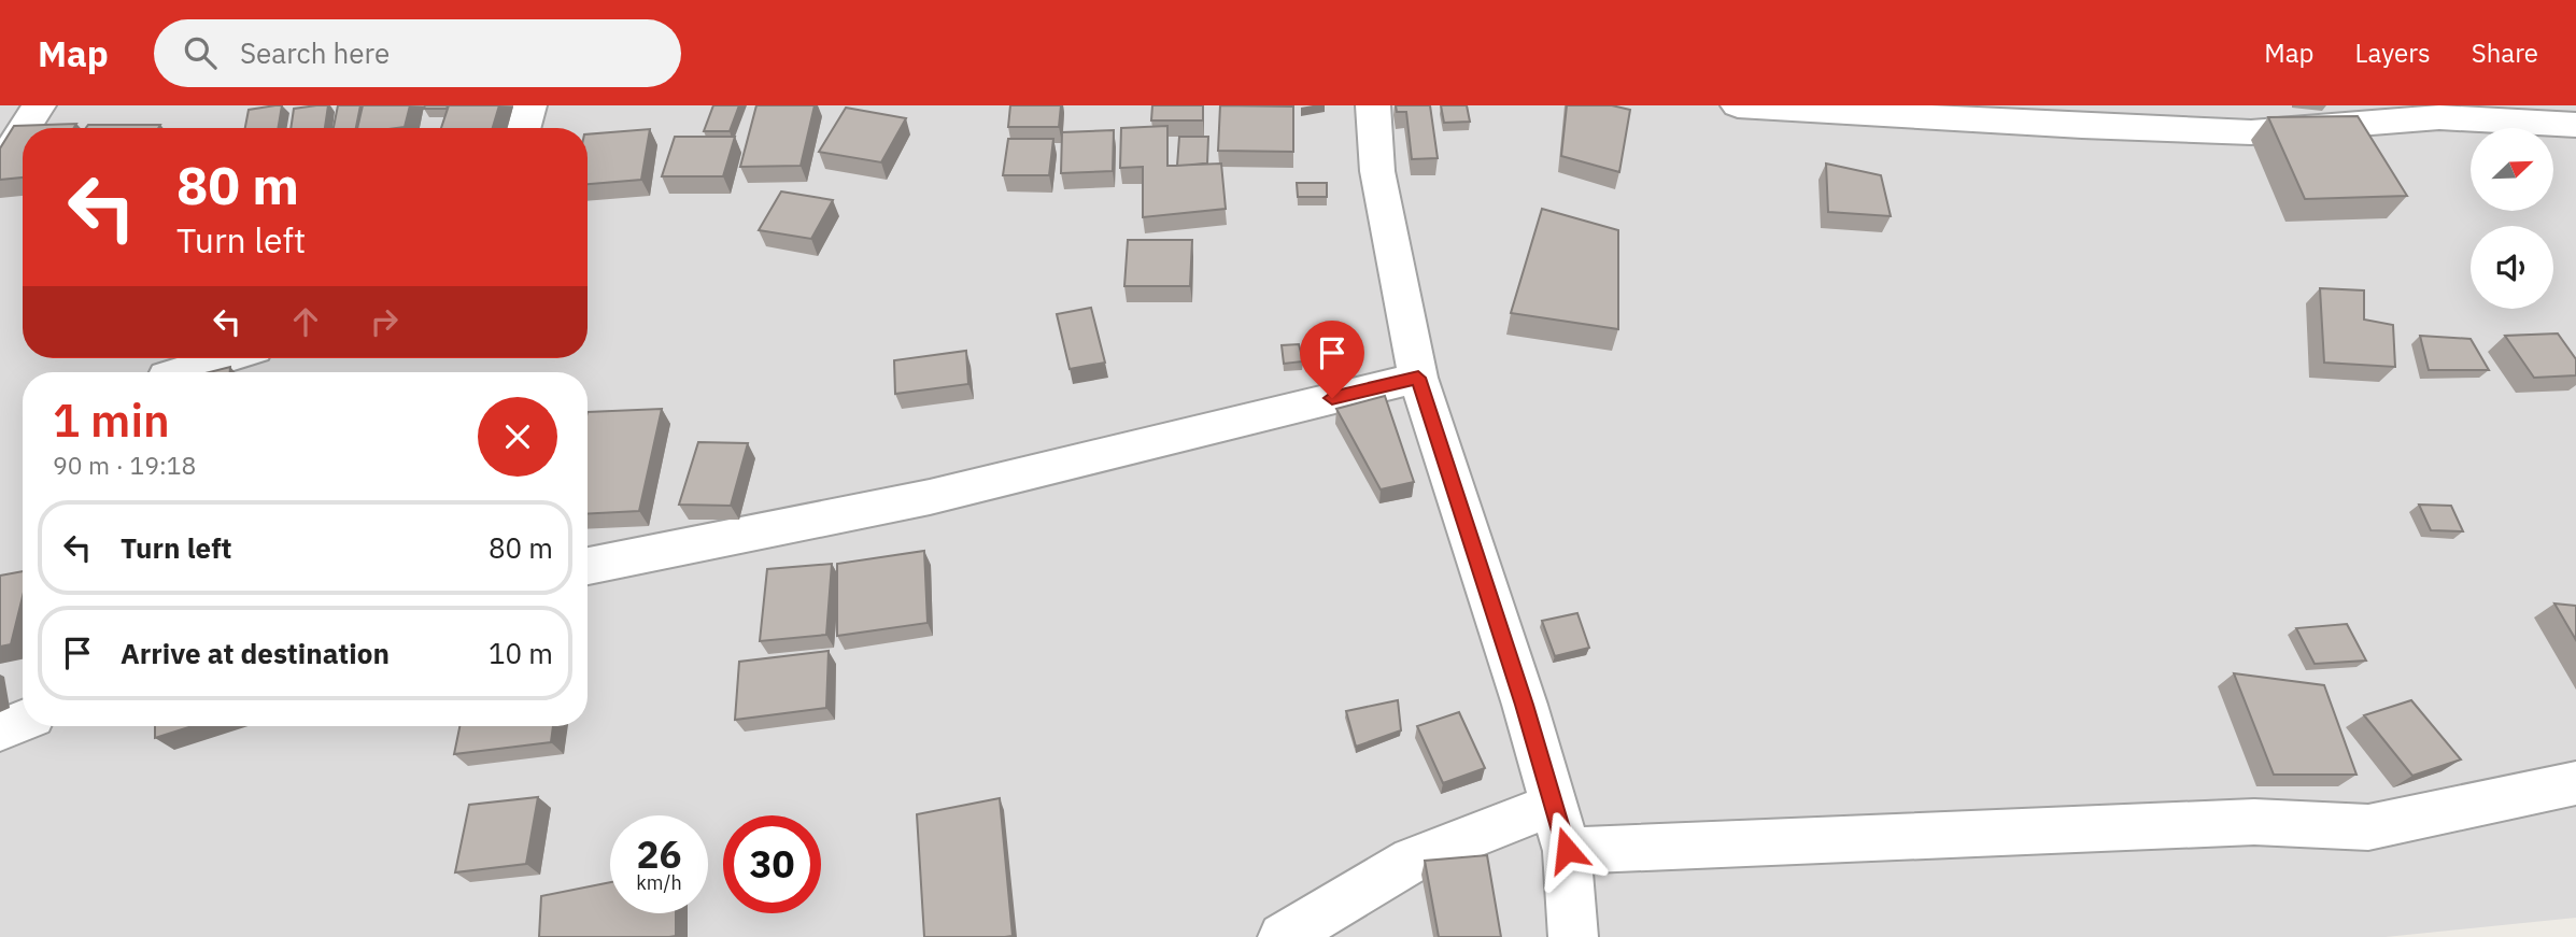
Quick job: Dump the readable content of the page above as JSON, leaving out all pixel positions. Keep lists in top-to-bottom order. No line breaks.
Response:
{"north":"top right","page":{"header":"Map","search":"Search here","nav":["Map","Layers","Share"],"turn":["80 m","Turn left"],"heading":["1 min","90 m · 19:18"],"list":[{"name":"Turn left","value":"80 m"},{"name":"Arrive at destination","value":"10 m"}],"speed":"26 km/h","limit":"30"}}
